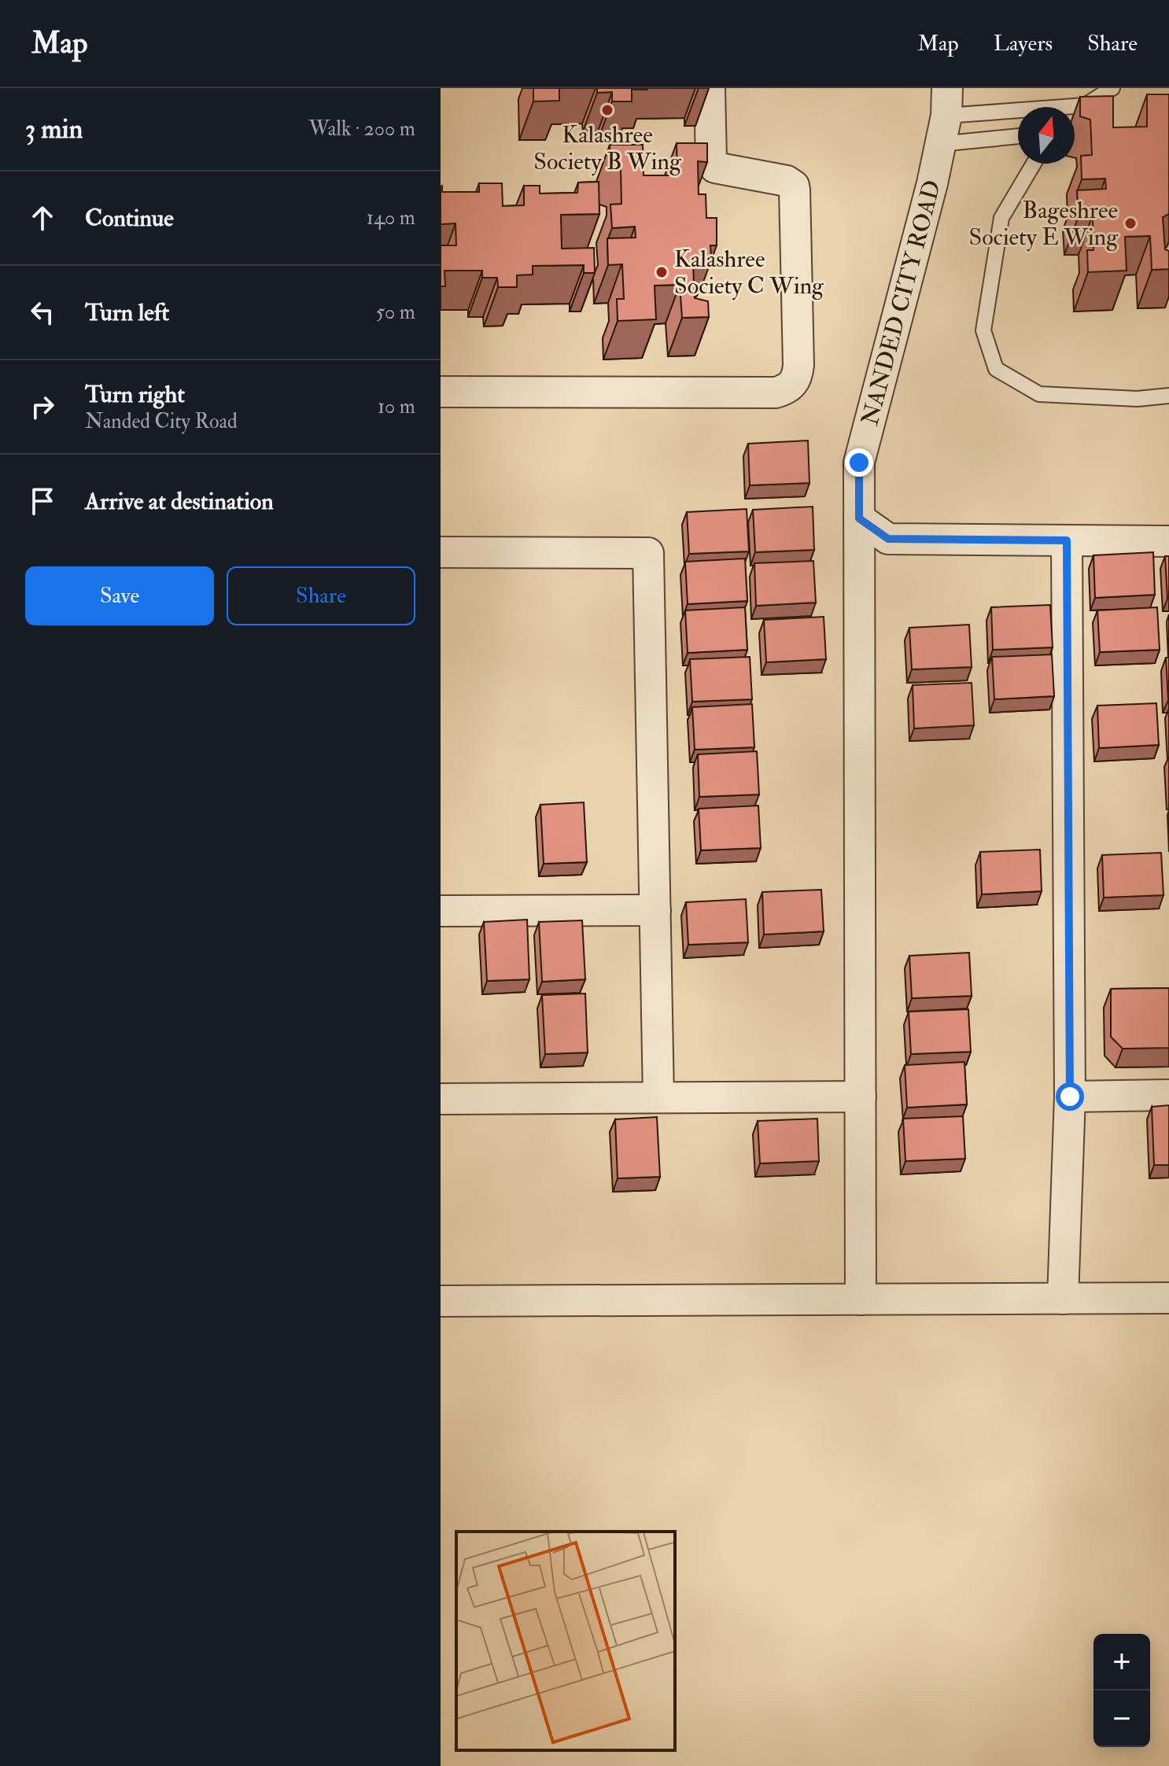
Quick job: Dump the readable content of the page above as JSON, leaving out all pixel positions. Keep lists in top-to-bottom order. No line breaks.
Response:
{"streets":{"street":["NANDED CITY ROAD"]},"places":["Kalashree Society B Wing","Bageshree Society E Wing","Kalashree Society C Wing"],"north":"top","page":{"header":"Map","nav":["Map","Layers","Share"],"heading":["3 min","Walk · 200 m"],"list":[["Continue","140 m"],["Turn left","50 m"],["Turn right","Nanded City Road","10 m"],"Arrive at destination"],"buttons":["Save","Share"],"map_buttons":["+","−"]}}
